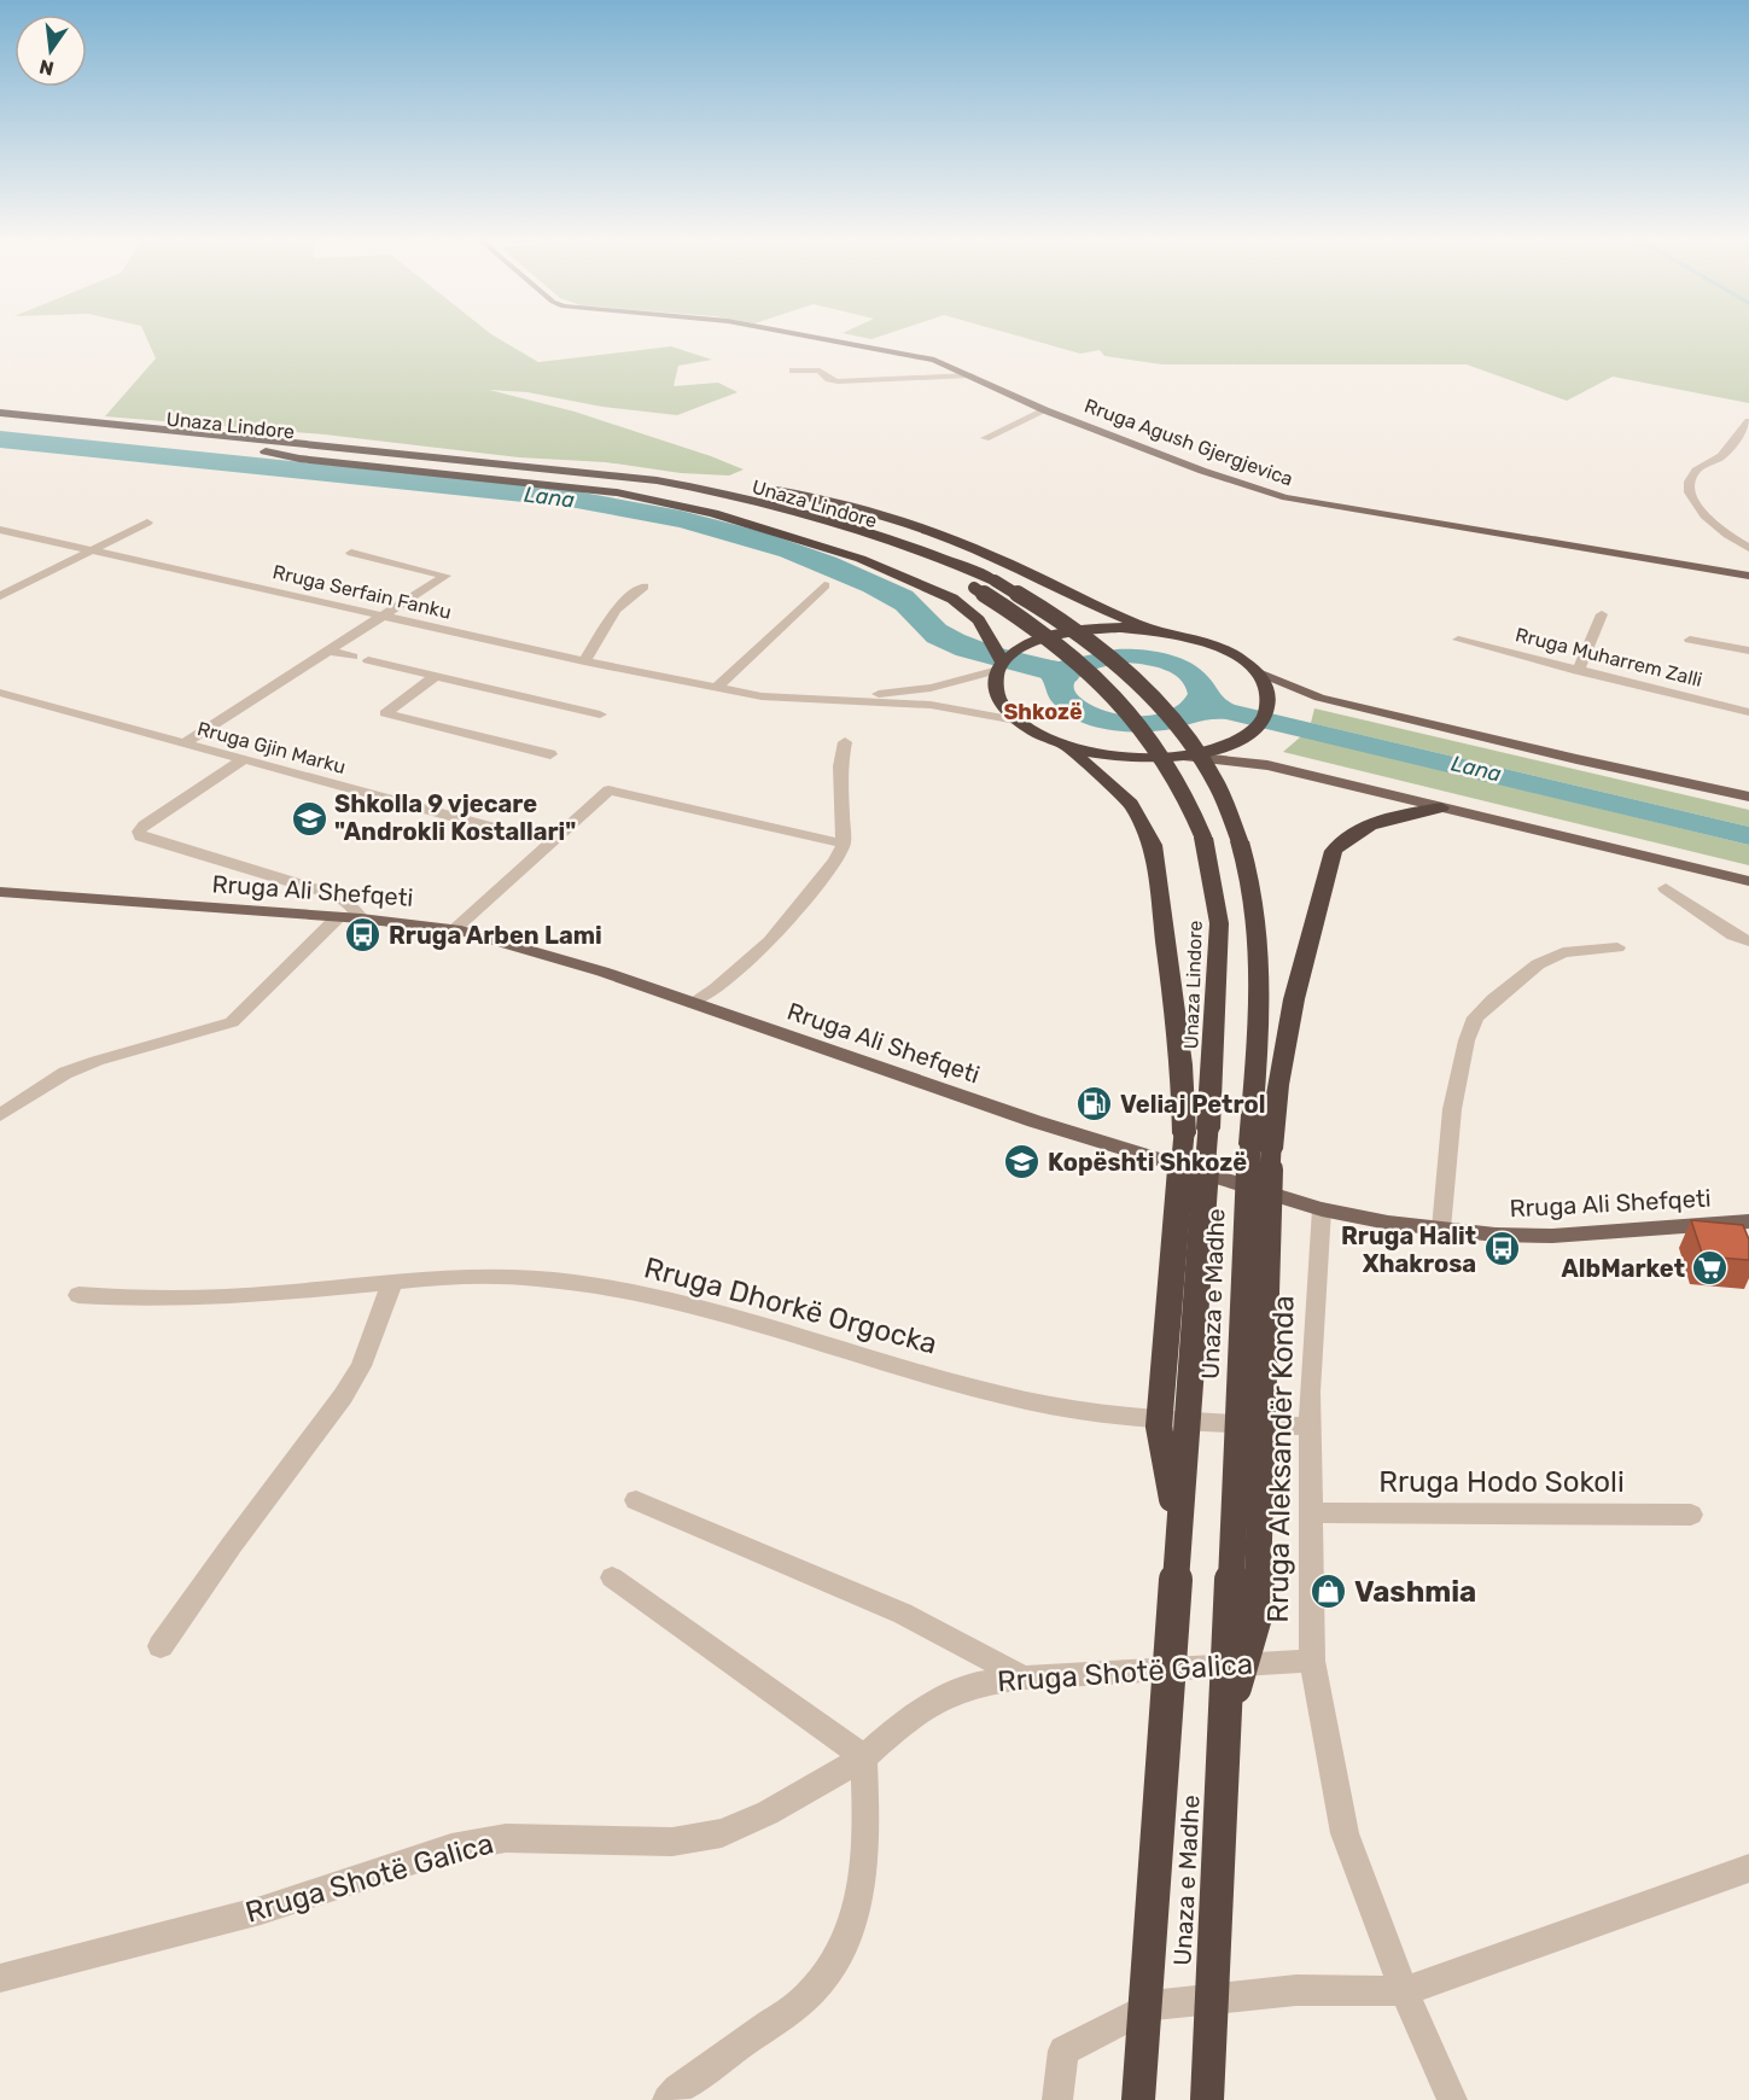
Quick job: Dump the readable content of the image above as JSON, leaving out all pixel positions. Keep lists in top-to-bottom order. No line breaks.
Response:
{"streets":{"highway":["Unaza Lindore","Unaza e Madhe"],"main road":["Rruga Agush Gjergjevica","Rruga Ali Shefqeti"],"street":["Rruga Serfain Fanku","Rruga Muharrem Zalli","Rruga Gjin Marku","Rruga Dhorkë Orgocka","Rruga Aleksandër Konda","Rruga Hodo Sokoli","Rruga Shotë Galica"]},"crossings":[["Unaza Lindore","Unaza e Madhe"],["Rruga Ali Shefqeti","Rruga Aleksandër Konda"],["Rruga Dhorkë Orgocka","Rruga Aleksandër Konda"],["Rruga Aleksandër Konda","Rruga Hodo Sokoli"],["Rruga Aleksandër Konda","Rruga Shotë Galica"]],"districts":["Shkozë"],"water":["Lana"],"places":{"school or university":["Shkolla 9 vjecare \"Androkli Kostallari\"","Kopështi Shkozë"],"bus stop":["Rruga Arben Lami","Rruga Halit Xhakrosa"],"fuel station":["Veliaj Petrol"],"supermarket":["AlbMarket"],"shop":["Vashmia"]},"north":"bottom"}
